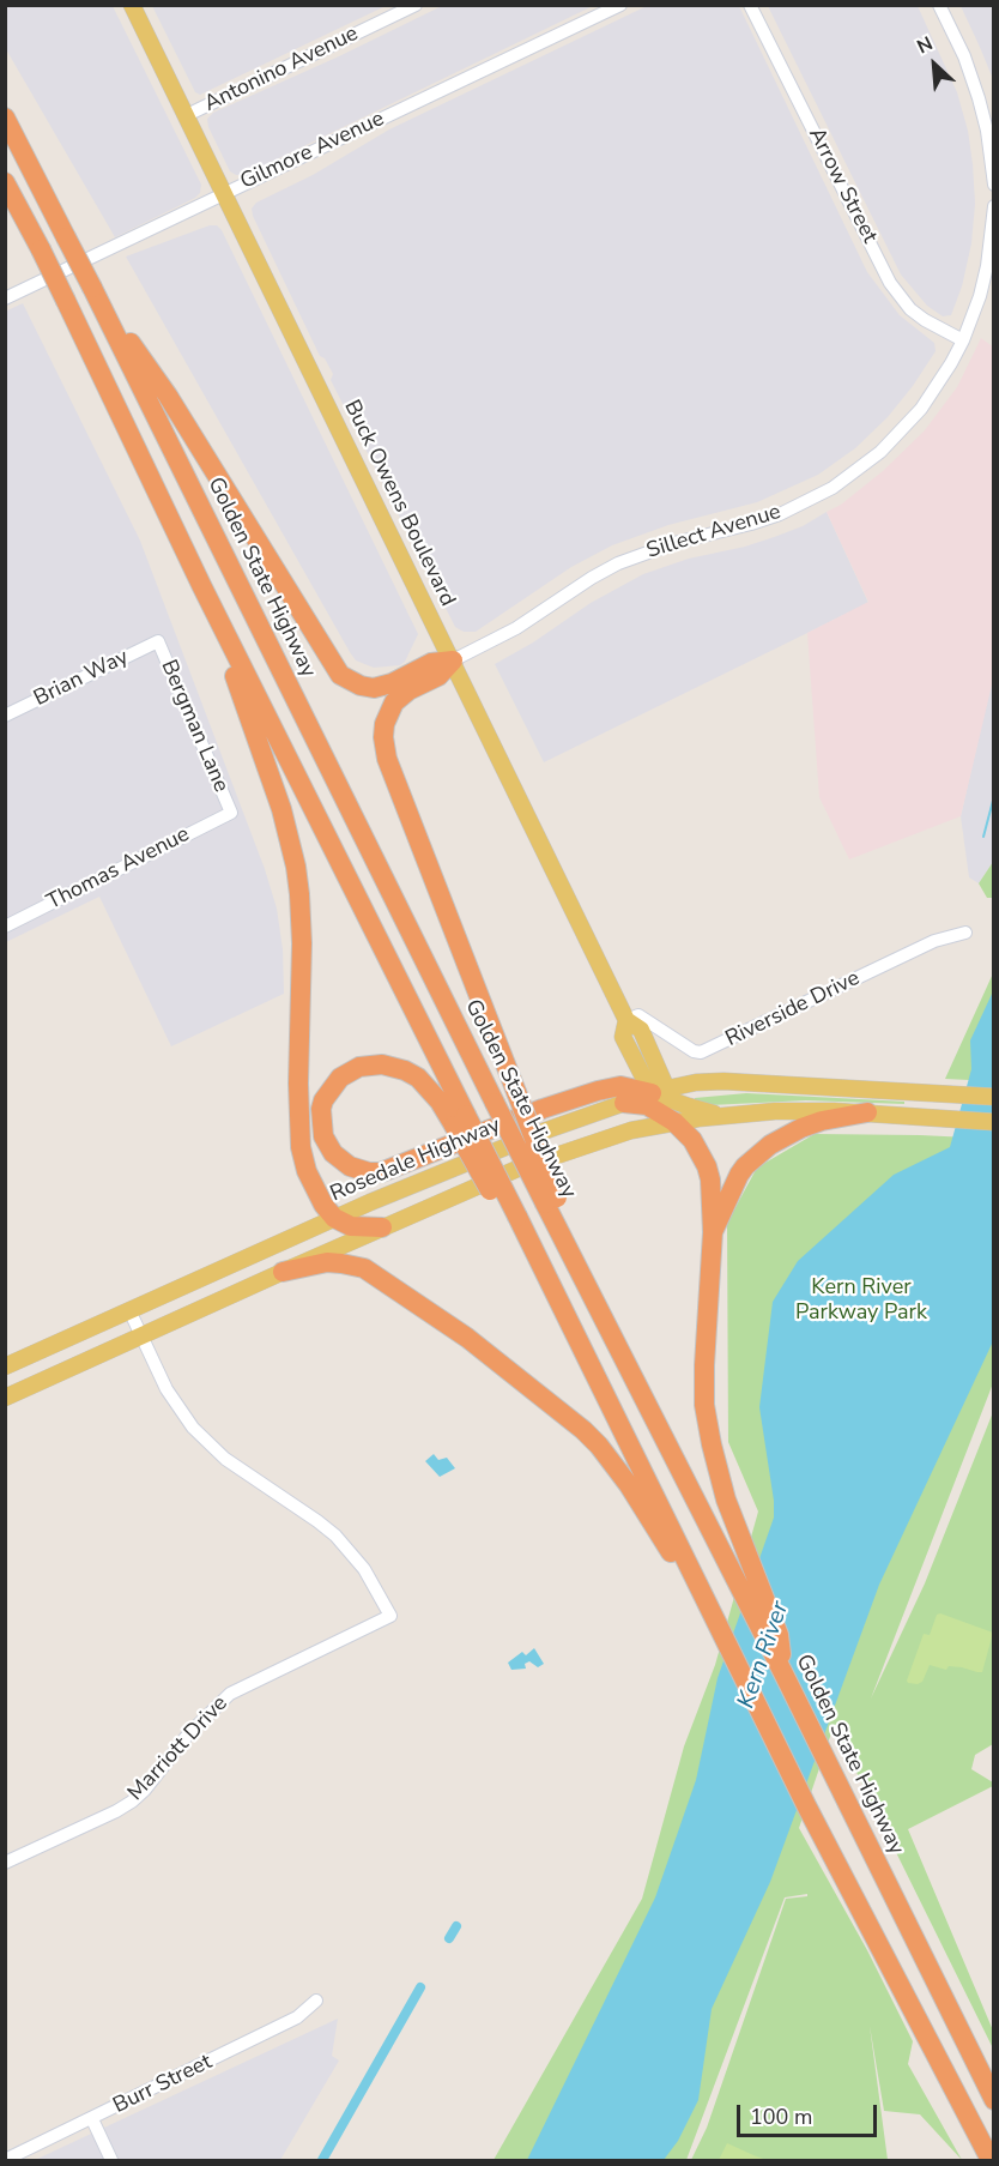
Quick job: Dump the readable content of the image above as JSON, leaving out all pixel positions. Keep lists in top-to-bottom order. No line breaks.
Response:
{"streets":{"highway":["Golden State Highway"],"main road":["Buck Owens Boulevard","Rosedale Highway"],"street":["Antonino Avenue","Gilmore Avenue","Arrow Street","Sillect Avenue","Brian Way","Bergman Lane","Thomas Avenue","Riverside Drive","Marriott Drive","Burr Street"]},"crossings":[["Antonino Avenue","Buck Owens Boulevard"],["Gilmore Avenue","Buck Owens Boulevard"],["Arrow Street","Sillect Avenue"],["Buck Owens Boulevard","Sillect Avenue"],["Buck Owens Boulevard","Riverside Drive"],["Brian Way","Bergman Lane"],["Bergman Lane","Thomas Avenue"]],"water":["Kern River"],"parks":["Kern River Parkway Park"],"scale_bar":"100 m","north":"top left"}
